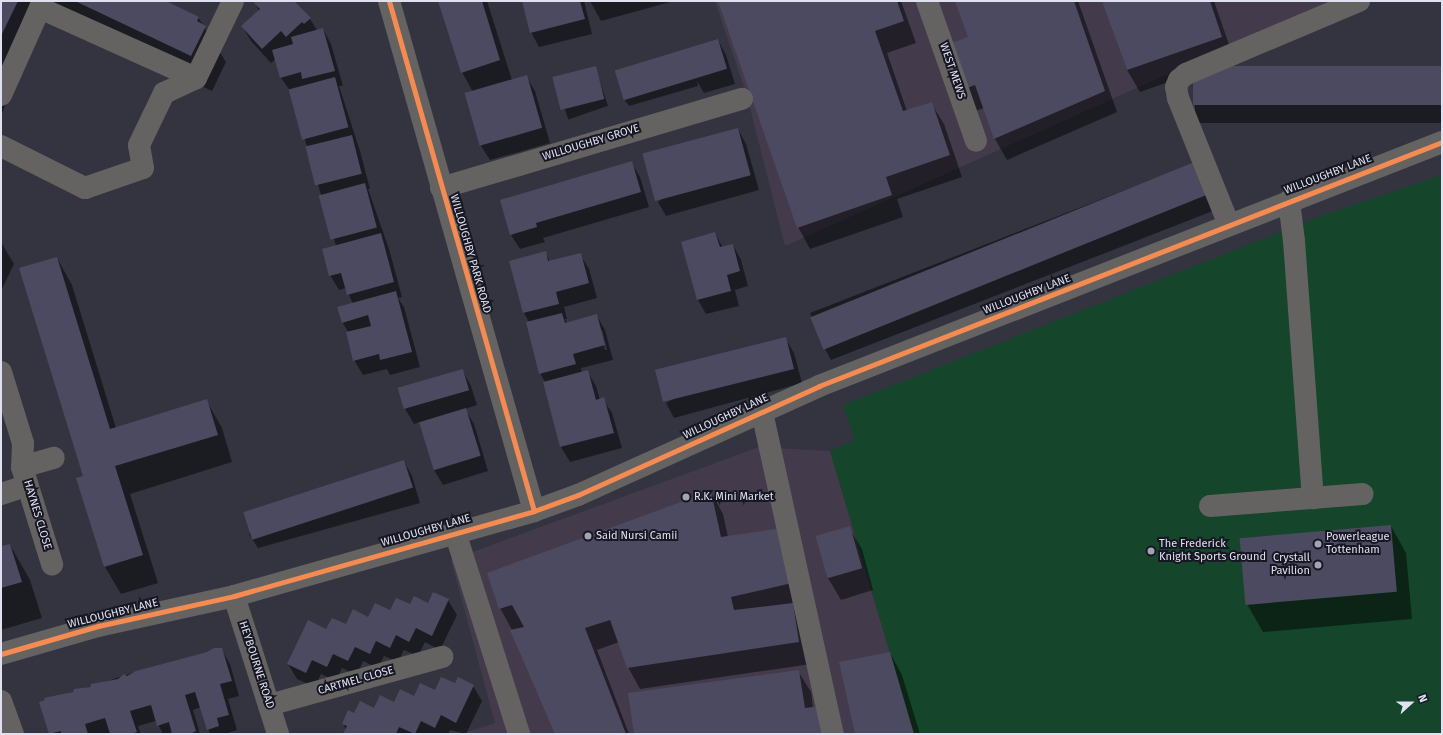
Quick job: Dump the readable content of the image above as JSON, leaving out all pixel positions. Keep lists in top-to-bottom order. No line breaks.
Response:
{"streets":{"street":["WEST MEWS","WILLOUGHBY GROVE","WILLOUGHBY LANE","WILLOUGHBY PARK ROAD","HAYNES CLOSE","HEYBOURNE ROAD","CARTMEL CLOSE"]},"crossings":[["WILLOUGHBY GROVE","WILLOUGHBY PARK ROAD"],["WILLOUGHBY LANE","WILLOUGHBY PARK ROAD"],["WILLOUGHBY LANE","HEYBOURNE ROAD"],["HEYBOURNE ROAD","CARTMEL CLOSE"]],"places":["R.K. Mini Market","Said Nursi Camii","Powerleague Tottenham","The Frederick Knight Sports Ground","Crystall Pavilion"],"north":"right"}
